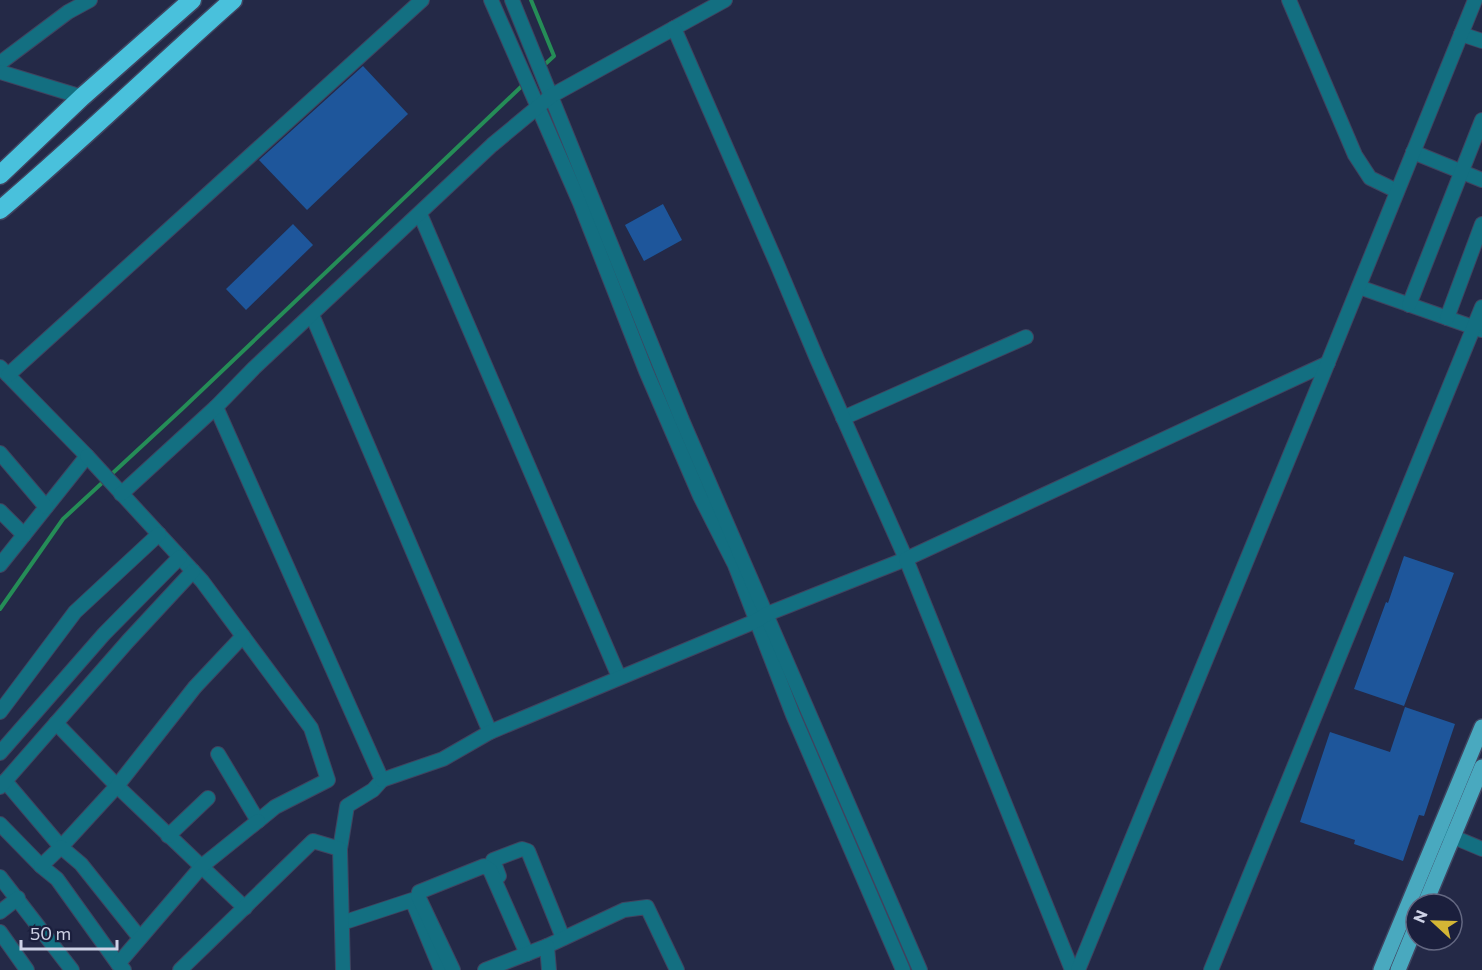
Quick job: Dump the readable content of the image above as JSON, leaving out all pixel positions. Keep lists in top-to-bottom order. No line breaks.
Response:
{"scale_bar":"50 m","north":"left"}
